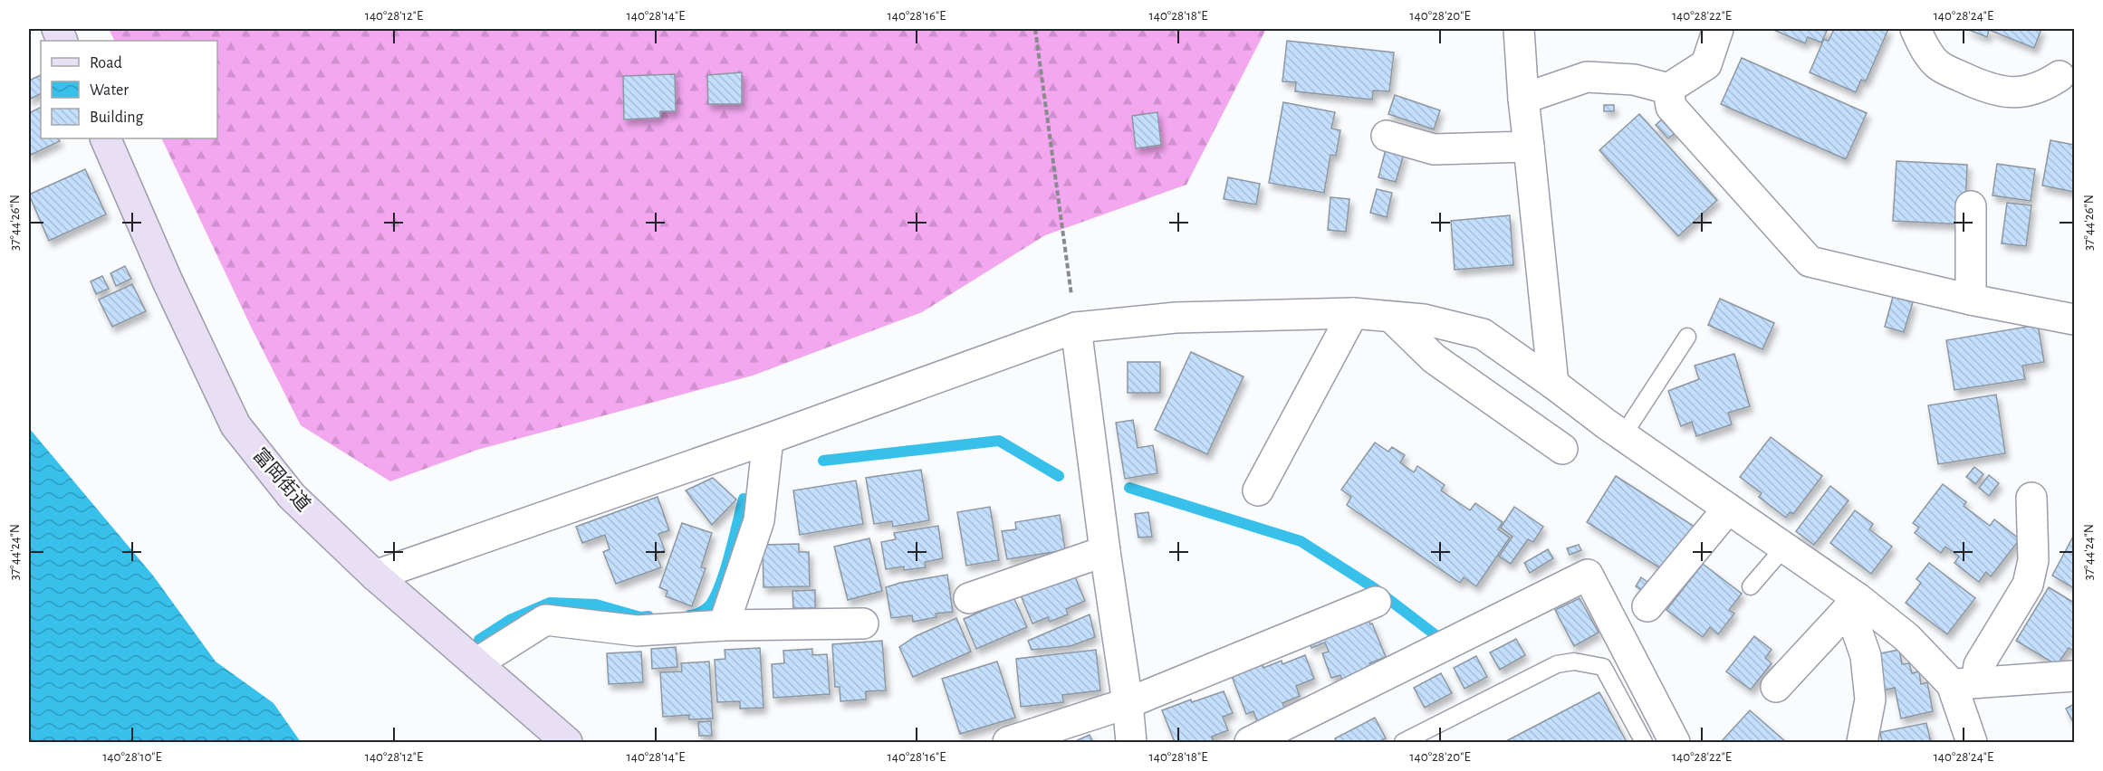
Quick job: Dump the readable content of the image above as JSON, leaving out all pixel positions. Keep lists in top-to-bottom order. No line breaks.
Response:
{"streets":{"street":["富岡街道"]},"legend":["Road","Water","Building"],"coordinates":["140°28'12\"E","140°28'14\"E","140°28'16\"E","140°28'18\"E","140°28'20\"E","140°28'22\"E","140°28'24\"E","37°44'26\"N","37°44'24\"N","140°28'10\"E"]}
